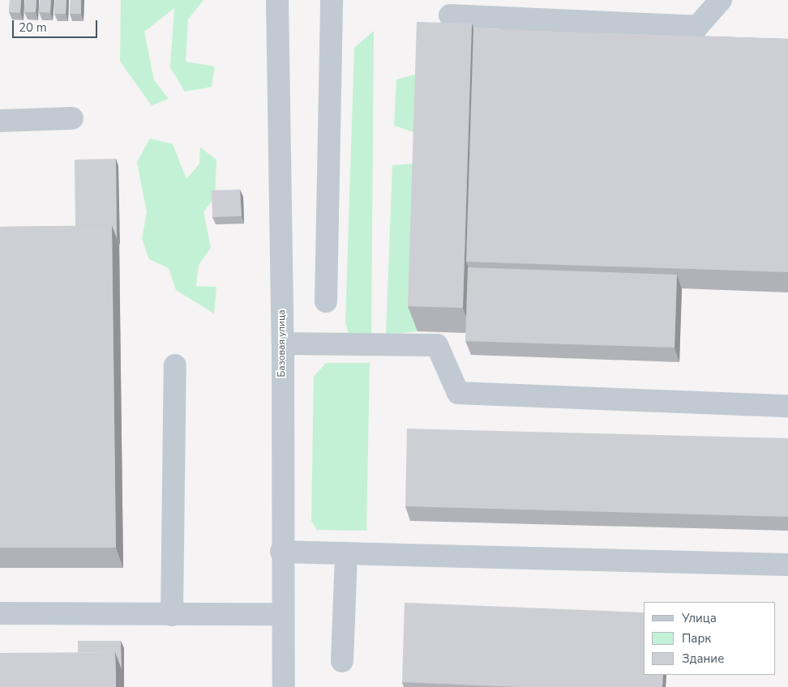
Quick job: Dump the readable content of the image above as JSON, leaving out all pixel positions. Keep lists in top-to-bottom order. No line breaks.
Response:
{"streets":{"street":["Базовая улица"]},"legend":["Улица","Парк","Здание"],"scale_bar":"20 m"}
